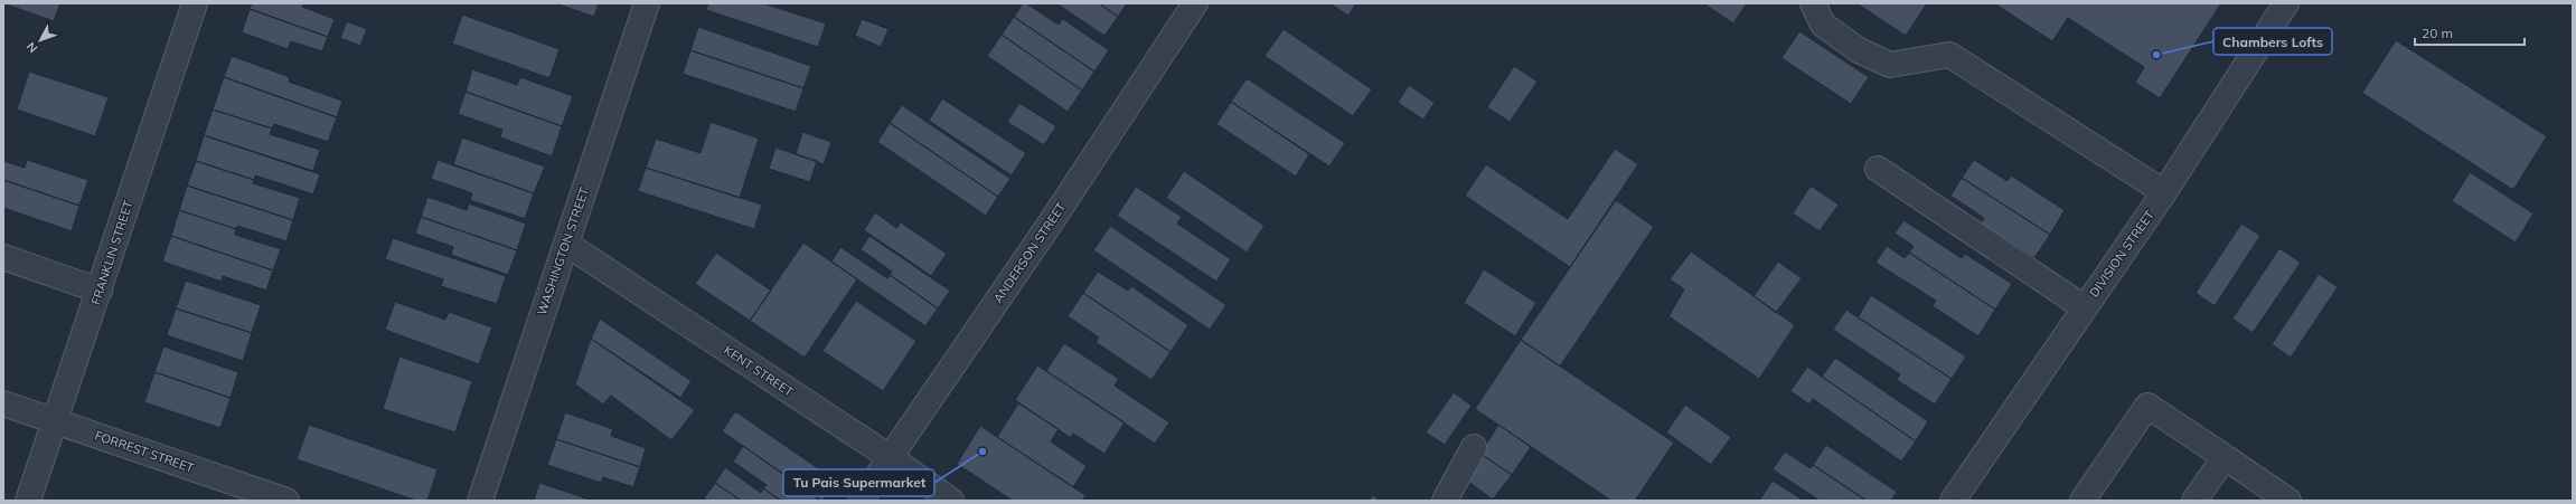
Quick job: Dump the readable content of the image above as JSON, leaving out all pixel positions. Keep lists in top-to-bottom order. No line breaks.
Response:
{"streets":{"street":["WASHINGTON STREET","FRANKLIN STREET","ANDERSON STREET","DIVISION STREET","KENT STREET","FORREST STREET"]},"crossings":[["WASHINGTON STREET","KENT STREET"],["FRANKLIN STREET","FORREST STREET"],["ANDERSON STREET","KENT STREET"]],"places":["Chambers Lofts","Tu Pais Supermarket"],"scale_bar":"20 m","north":"bottom left"}
